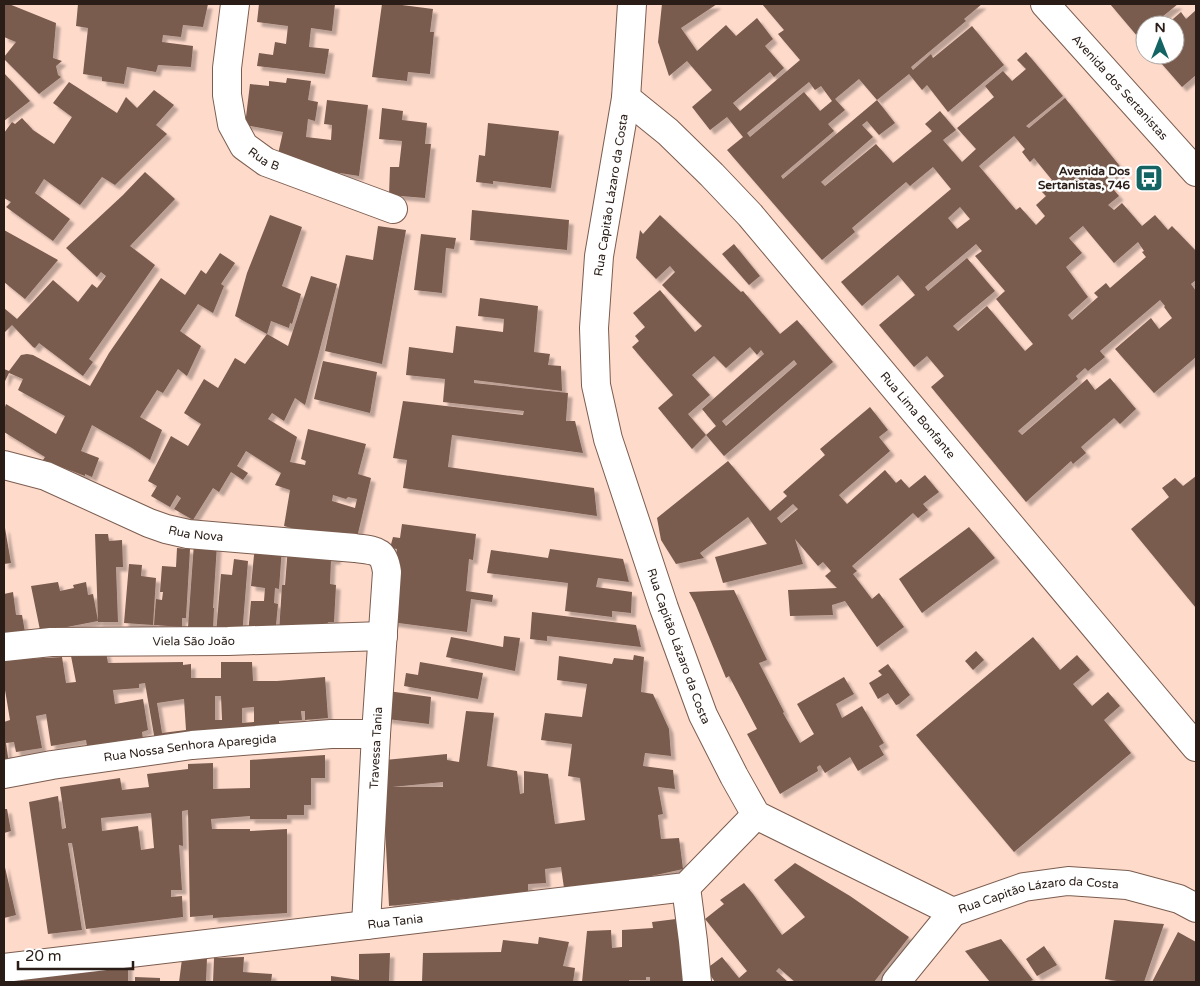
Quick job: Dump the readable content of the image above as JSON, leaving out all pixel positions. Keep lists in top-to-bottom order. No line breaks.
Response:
{"streets":{"street":["Avenida dos Sertanistas","Rua B","Rua Capitão Lázaro da Costa","Rua Lima Bonfante","Rua Nova","Viela São João","Rua Nossa Senhora Aparegida","Travessa Tania","Rua Tania"]},"crossings":[["Rua Capitão Lázaro da Costa","Rua Lima Bonfante"],["Rua Nova","Travessa Tania"],["Viela São João","Travessa Tania"],["Rua Nossa Senhora Aparegida","Travessa Tania"],["Travessa Tania","Rua Tania"]],"places":{"bus stop":["Avenida Dos Sertanistas, 746"]},"scale_bar":"20 m","north":"top"}
